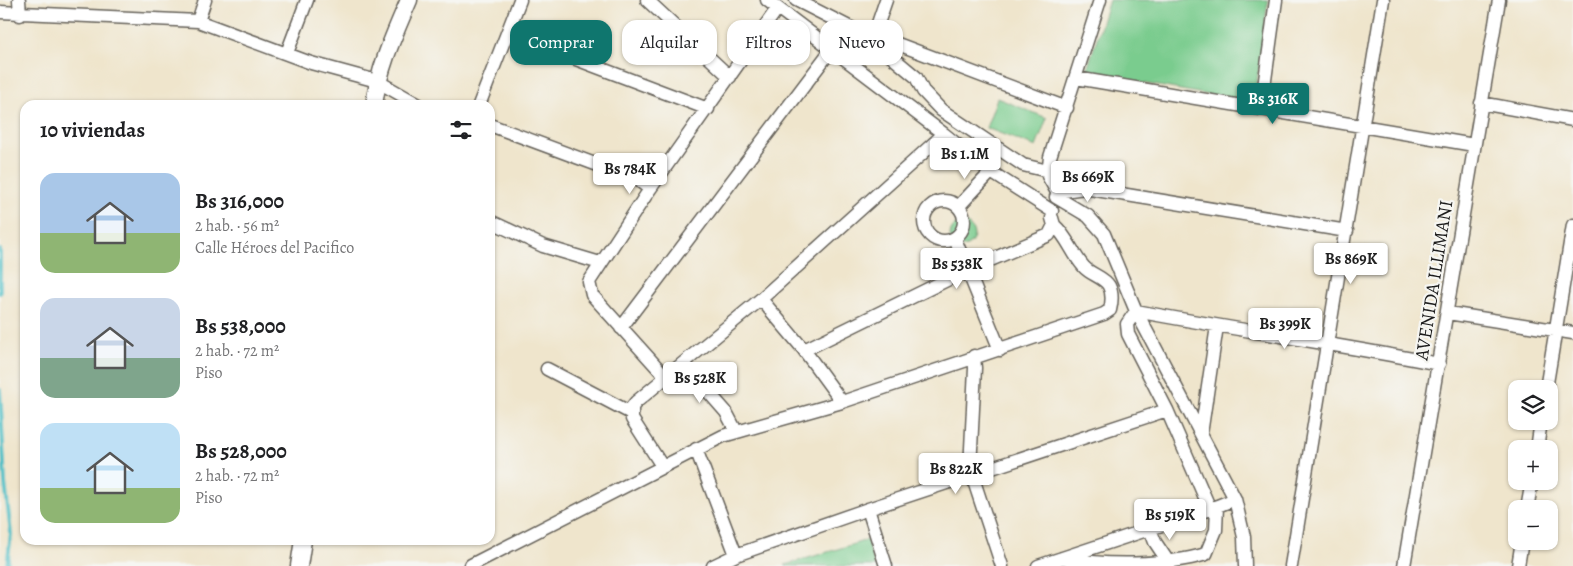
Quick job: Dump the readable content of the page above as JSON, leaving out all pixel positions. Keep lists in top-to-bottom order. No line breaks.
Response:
{"streets":{"street":["AVENIDA ILLIMANI"]},"page":{"chip":["Comprar","Alquilar","Filtros","Nuevo"],"price":["Bs 316K","Bs 1.1M","Bs 784K","Bs 669K","Bs 869K","Bs 538K","Bs 399K","Bs 528K","Bs 822K","Bs 519K"],"heading":"10 viviendas","list":[{"name":"Bs 316,000","note":"2 hab. · 56 m² · Calle Héroes del Pacifico"},{"name":"Bs 538,000","note":"2 hab. · 72 m² · Piso"},{"name":"Bs 528,000","note":"2 hab. · 72 m² · Piso"}],"map_buttons":["+","−"]}}
